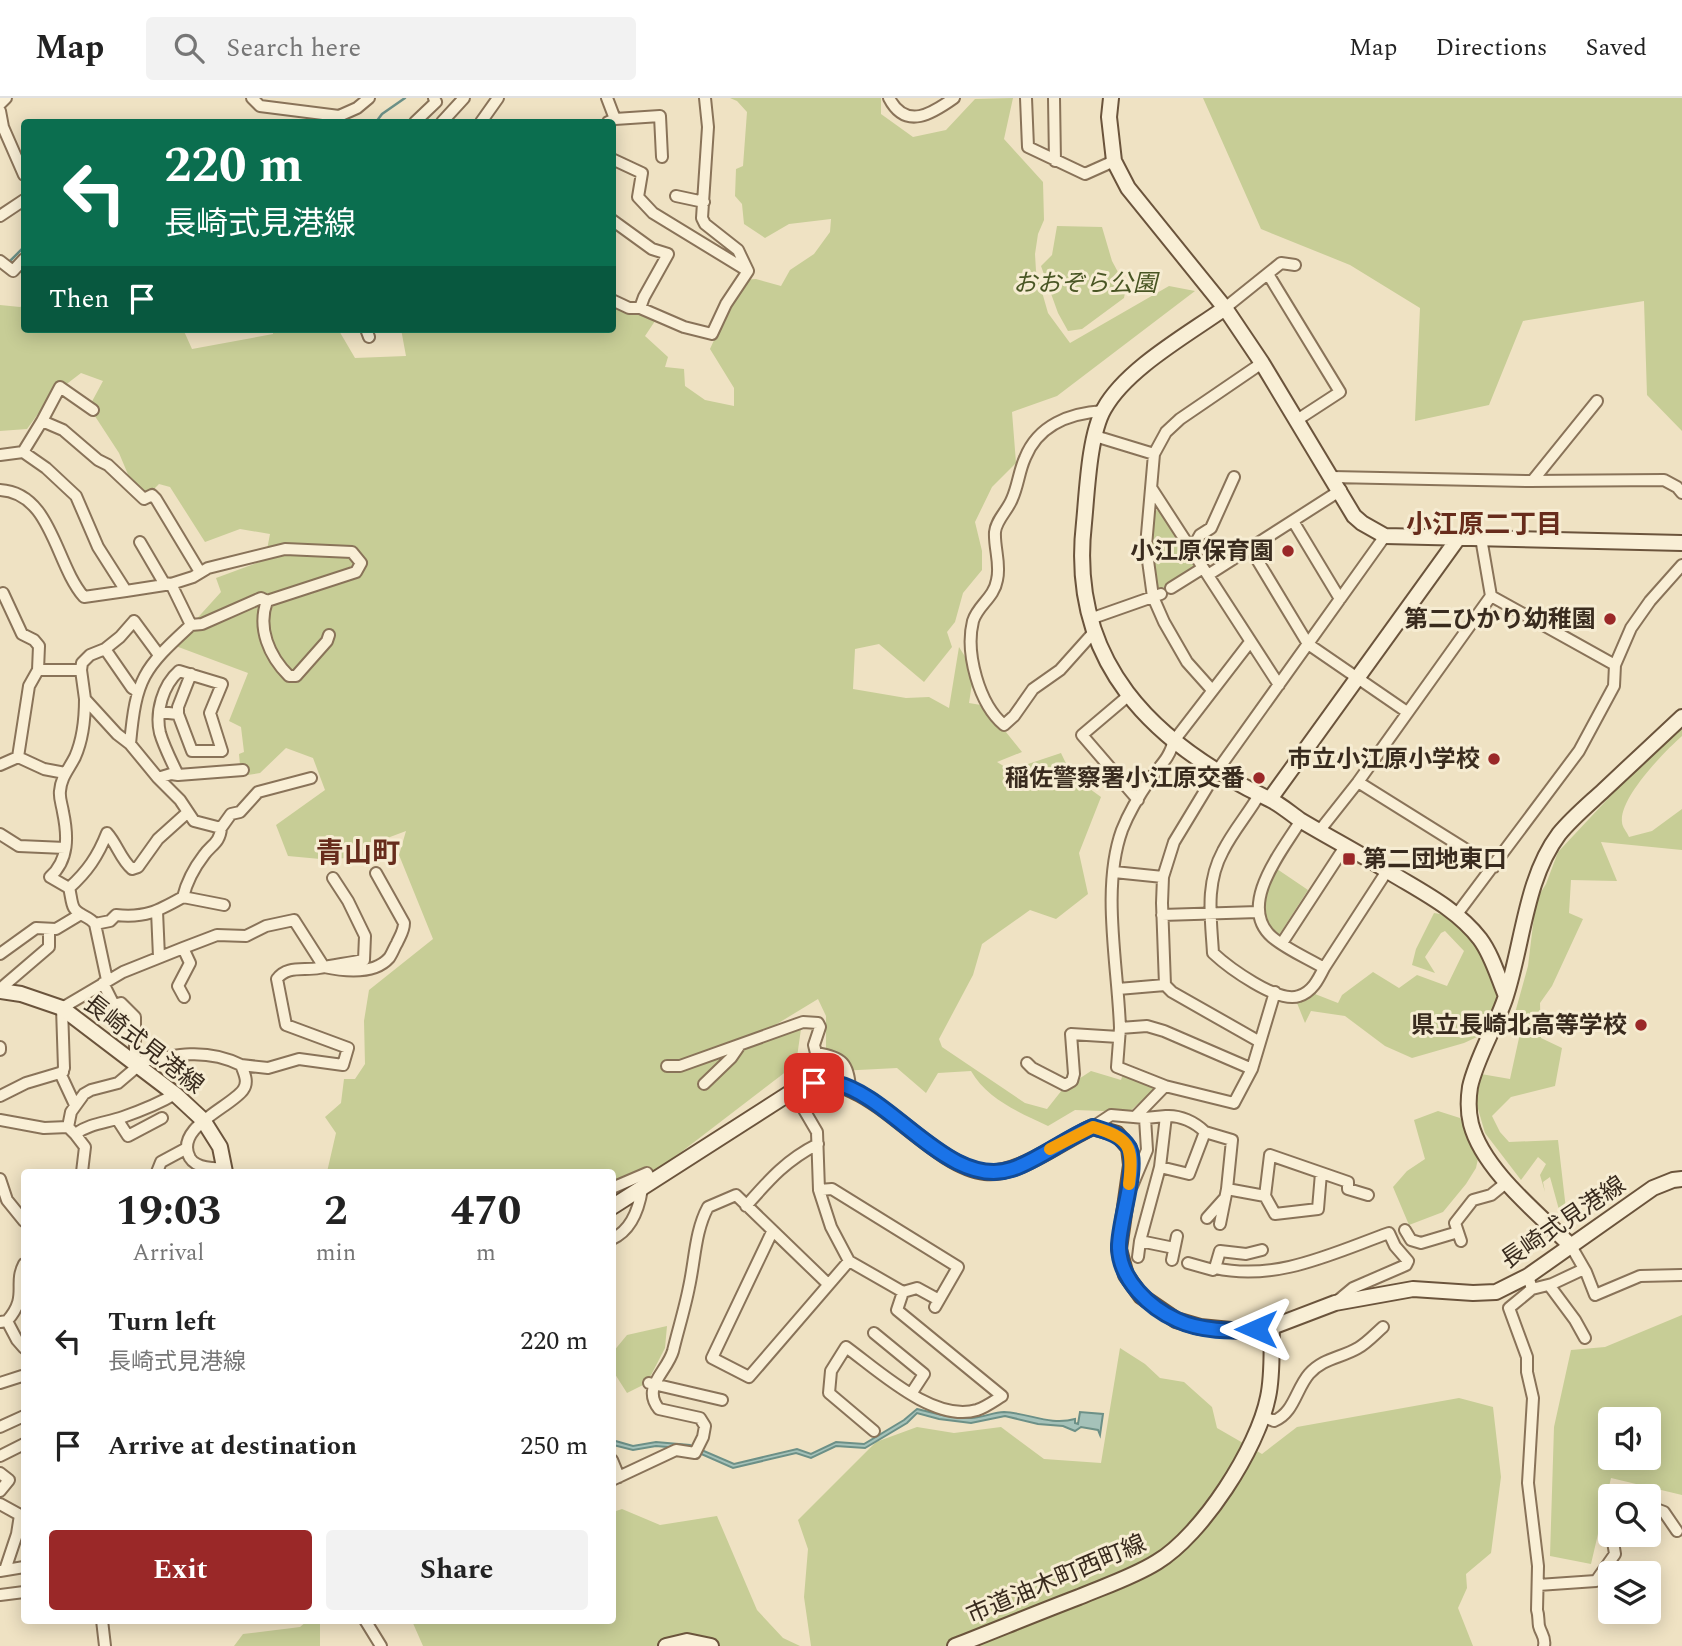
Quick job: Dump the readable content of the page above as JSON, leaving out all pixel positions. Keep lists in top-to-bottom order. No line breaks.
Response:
{"streets":{"street":["長崎式見港線","市道油木町西町線"]},"crossings":[["長崎式見港線","市道油木町西町線"]],"districts":["小江原二丁目","青山町"],"parks":["おおぞら公園"],"places":{"other":["小江原保育園","第二ひかり幼稚園","市立小江原小学校","稲佐警察署小江原交番","県立長崎北高等学校"],"transit":["第二団地東口"]},"page":{"header":"Map","search":"Search here","nav":["Map","Directions","Saved"],"turn":["220 m","長崎式見港線"],"then":"Then","eta":["19:03","Arrival","2","min","470","m"],"list":[{"name":"Turn left","note":"長崎式見港線","value":"220 m"},{"name":"Arrive at destination","value":"250 m"}],"buttons":["Exit","Share"]}}
